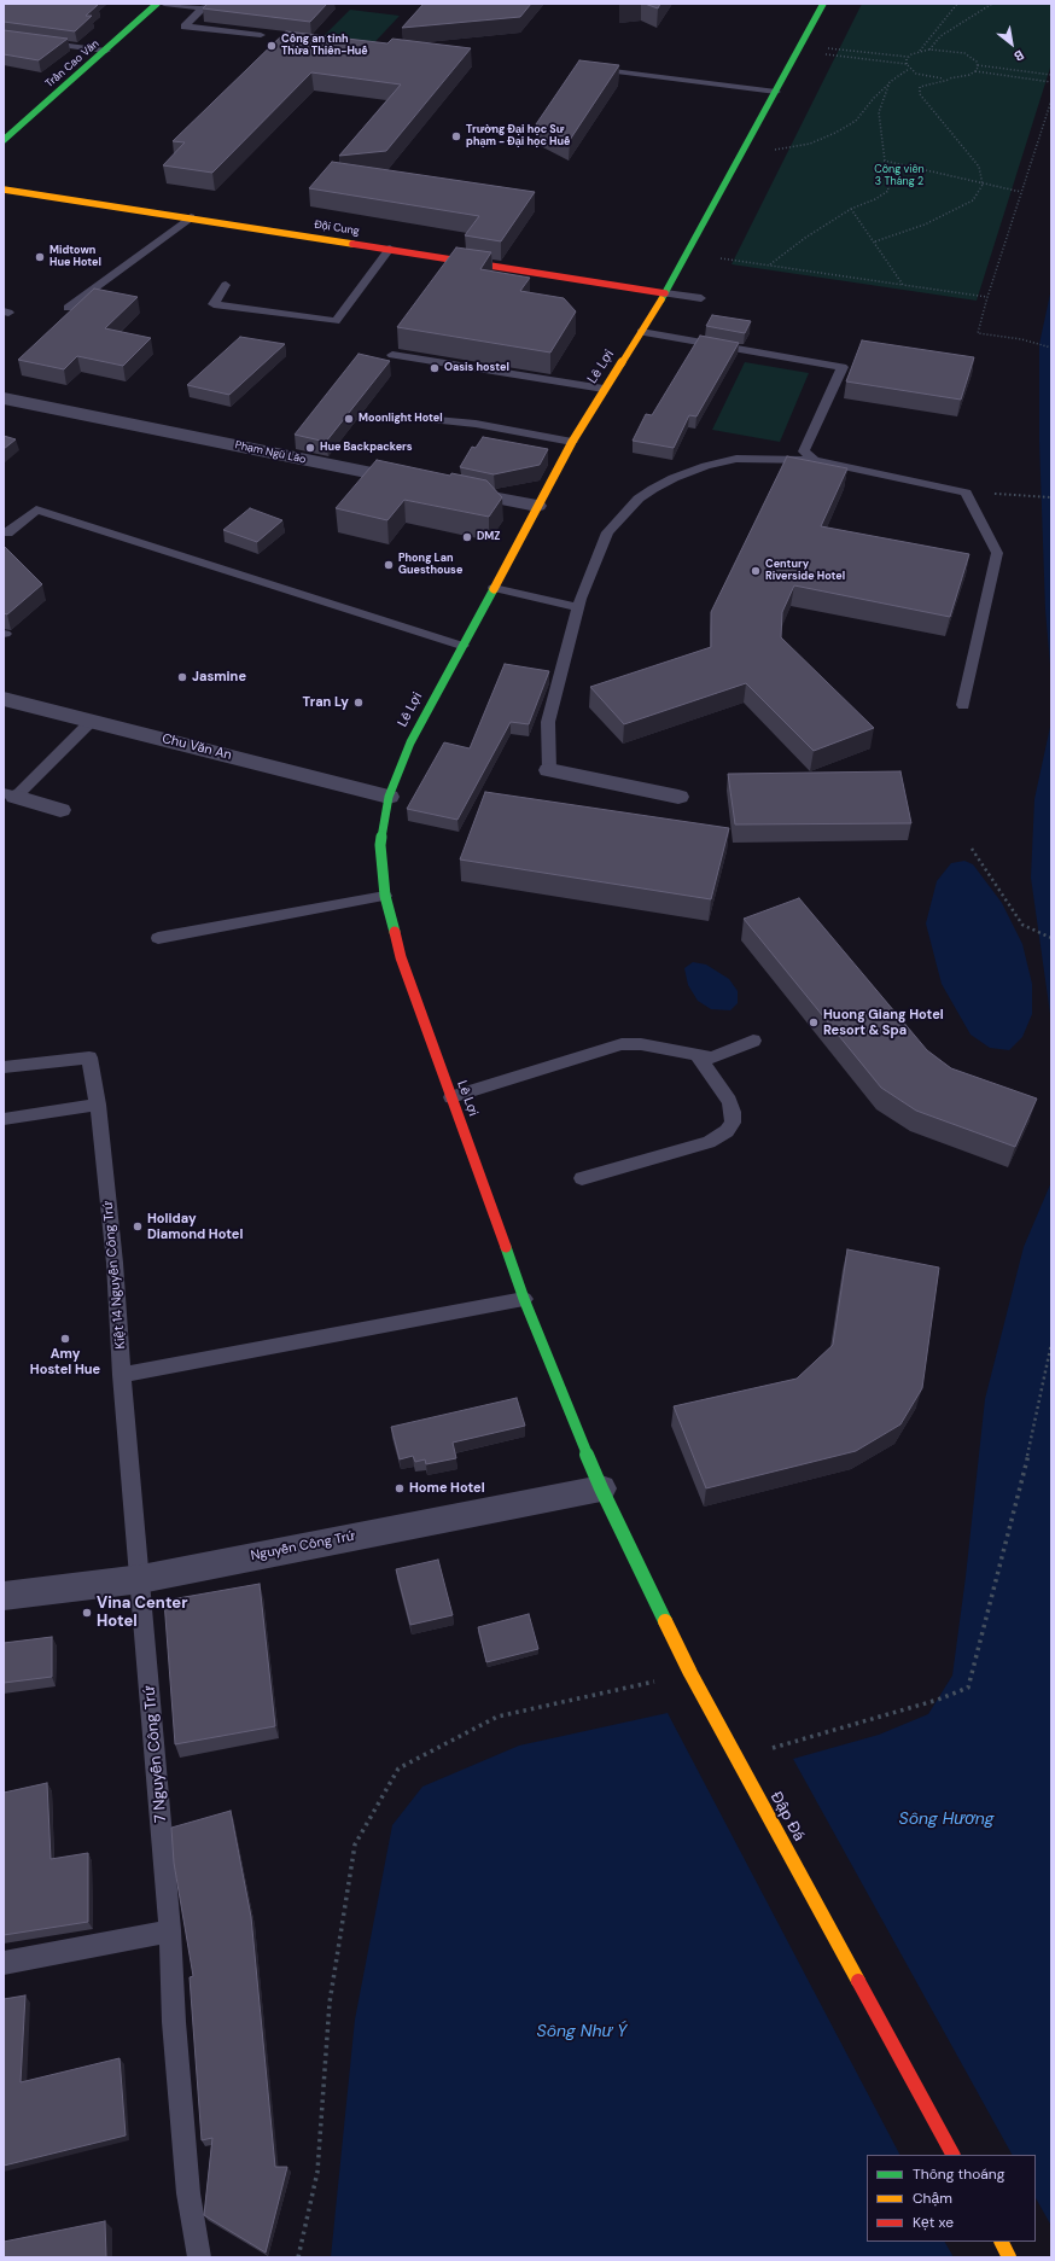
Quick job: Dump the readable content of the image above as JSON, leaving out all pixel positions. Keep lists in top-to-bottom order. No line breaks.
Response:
{"streets":{"main road":["Trần Cao Vân","Đội Cung","Lê Lợi","Đập Đá"],"street":["Phạm Ngũ Lão","Chu Văn An","Nguyễn Công Trứ"],"lane":["Kiệt 14 Nguyễn Công Trứ","7 Nguyễn Công Trứ"]},"crossings":[["Đội Cung","Lê Lợi"],["Lê Lợi","Chu Văn An"],["Lê Lợi","Nguyễn Công Trứ"],["Lê Lợi","Đập Đá"],["Kiệt 14 Nguyễn Công Trứ","Nguyễn Công Trứ"],["Kiệt 14 Nguyễn Công Trứ","7 Nguyễn Công Trứ"],["Nguyễn Công Trứ","7 Nguyễn Công Trứ"],["Nguyễn Công Trứ","Đập Đá"]],"water":["Sông Hương","Sông Như Ý"],"parks":["Công viên 3 Tháng 2"],"places":["Công an tỉnh Thừa Thiên-Huế","Trường Đại học Sư phạm - Đại học Huế","Midtown Hue Hotel","Oasis hostel","Moonlight Hotel","Hue Backpackers","DMZ","Phong Lan Guesthouse","Century Riverside Hotel","Jasmine","Tran Ly","Huong Giang Hotel Resort & Spa","Holiday Diamond Hotel","Amy Hostel Hue","Home Hotel","Vina Center Hotel"],"legend":["Thông thoáng","Chậm","Kẹt xe"],"north":"bottom right"}
